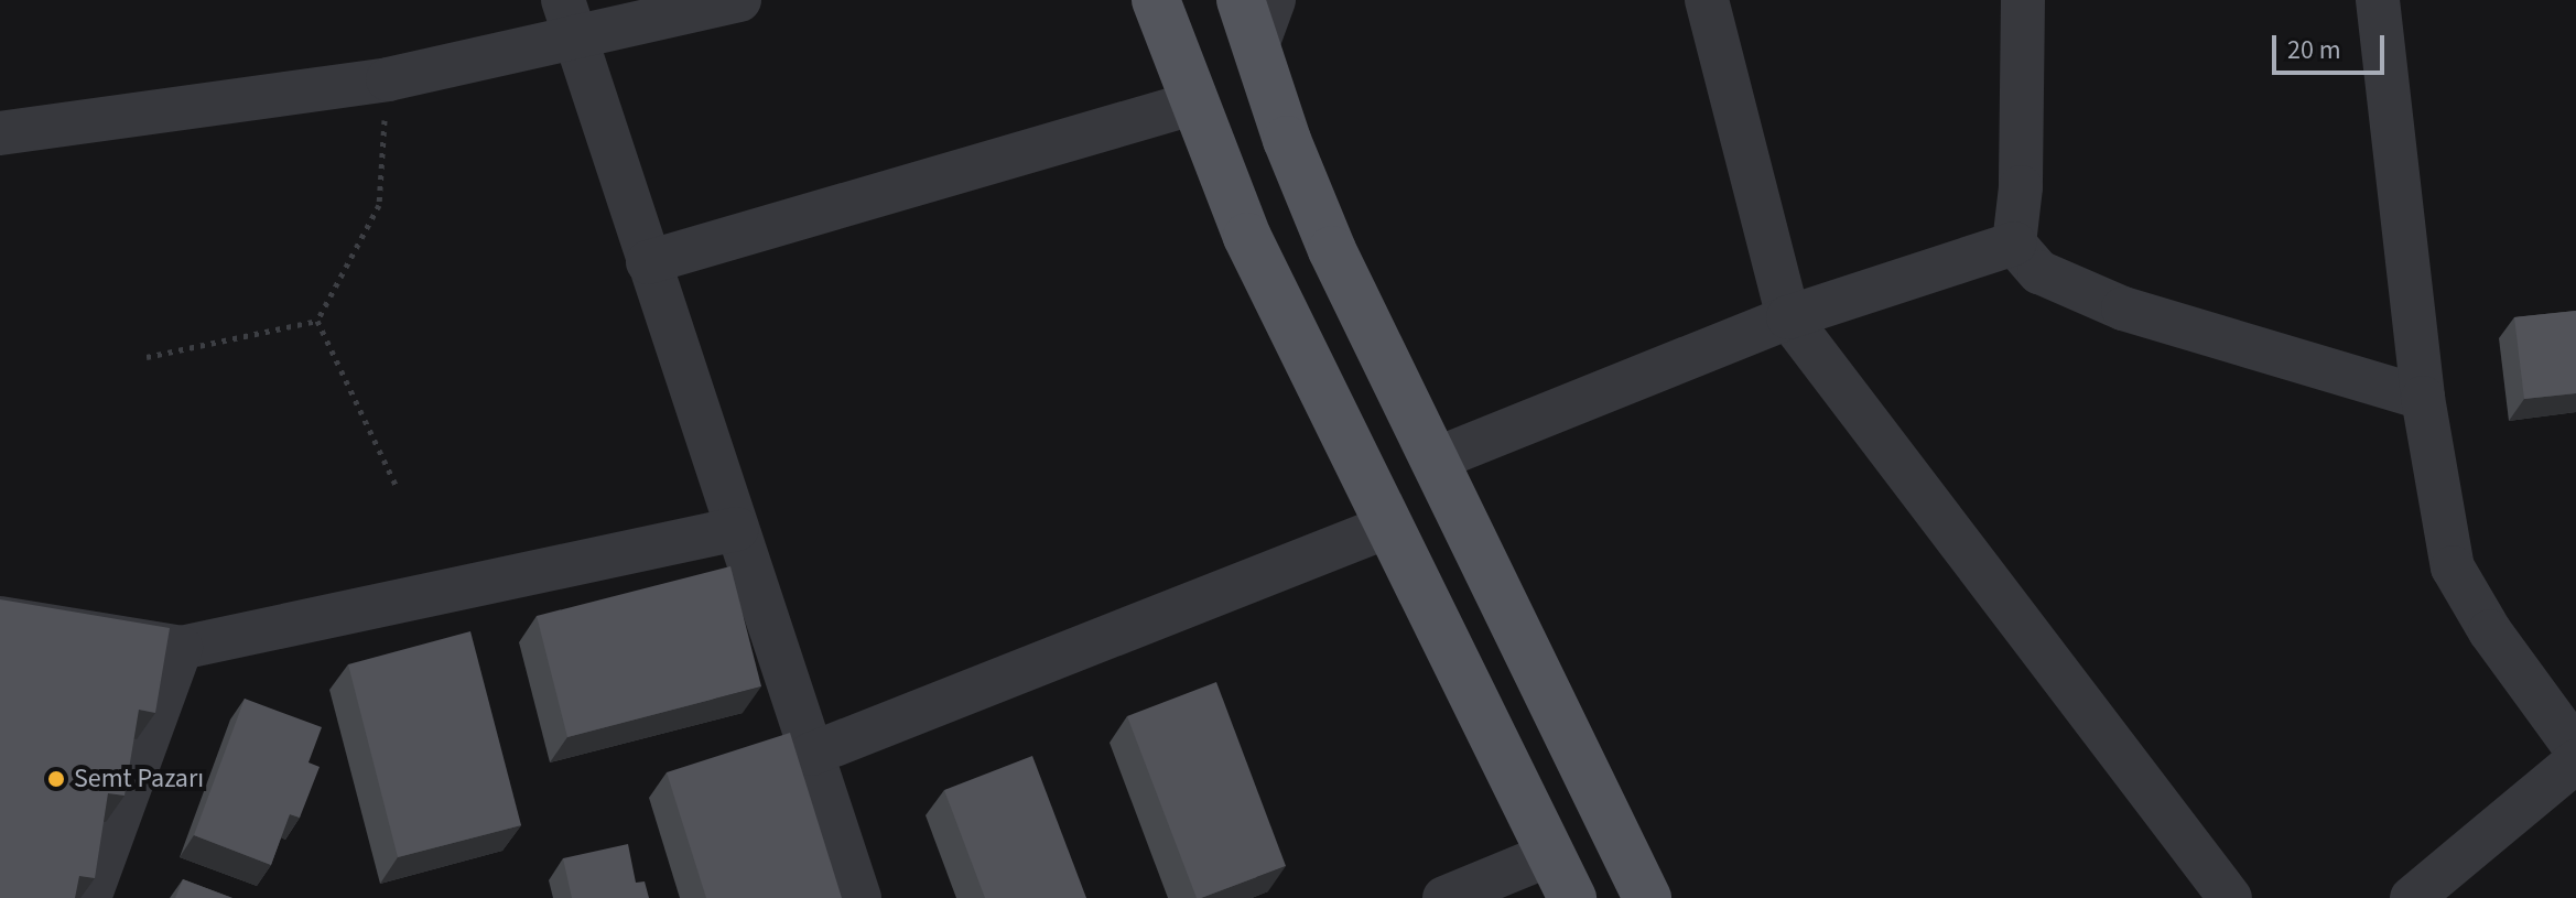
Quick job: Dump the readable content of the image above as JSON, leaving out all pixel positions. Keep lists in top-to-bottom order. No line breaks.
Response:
{"places":["Semt Pazarı"],"scale_bar":"20 m"}
